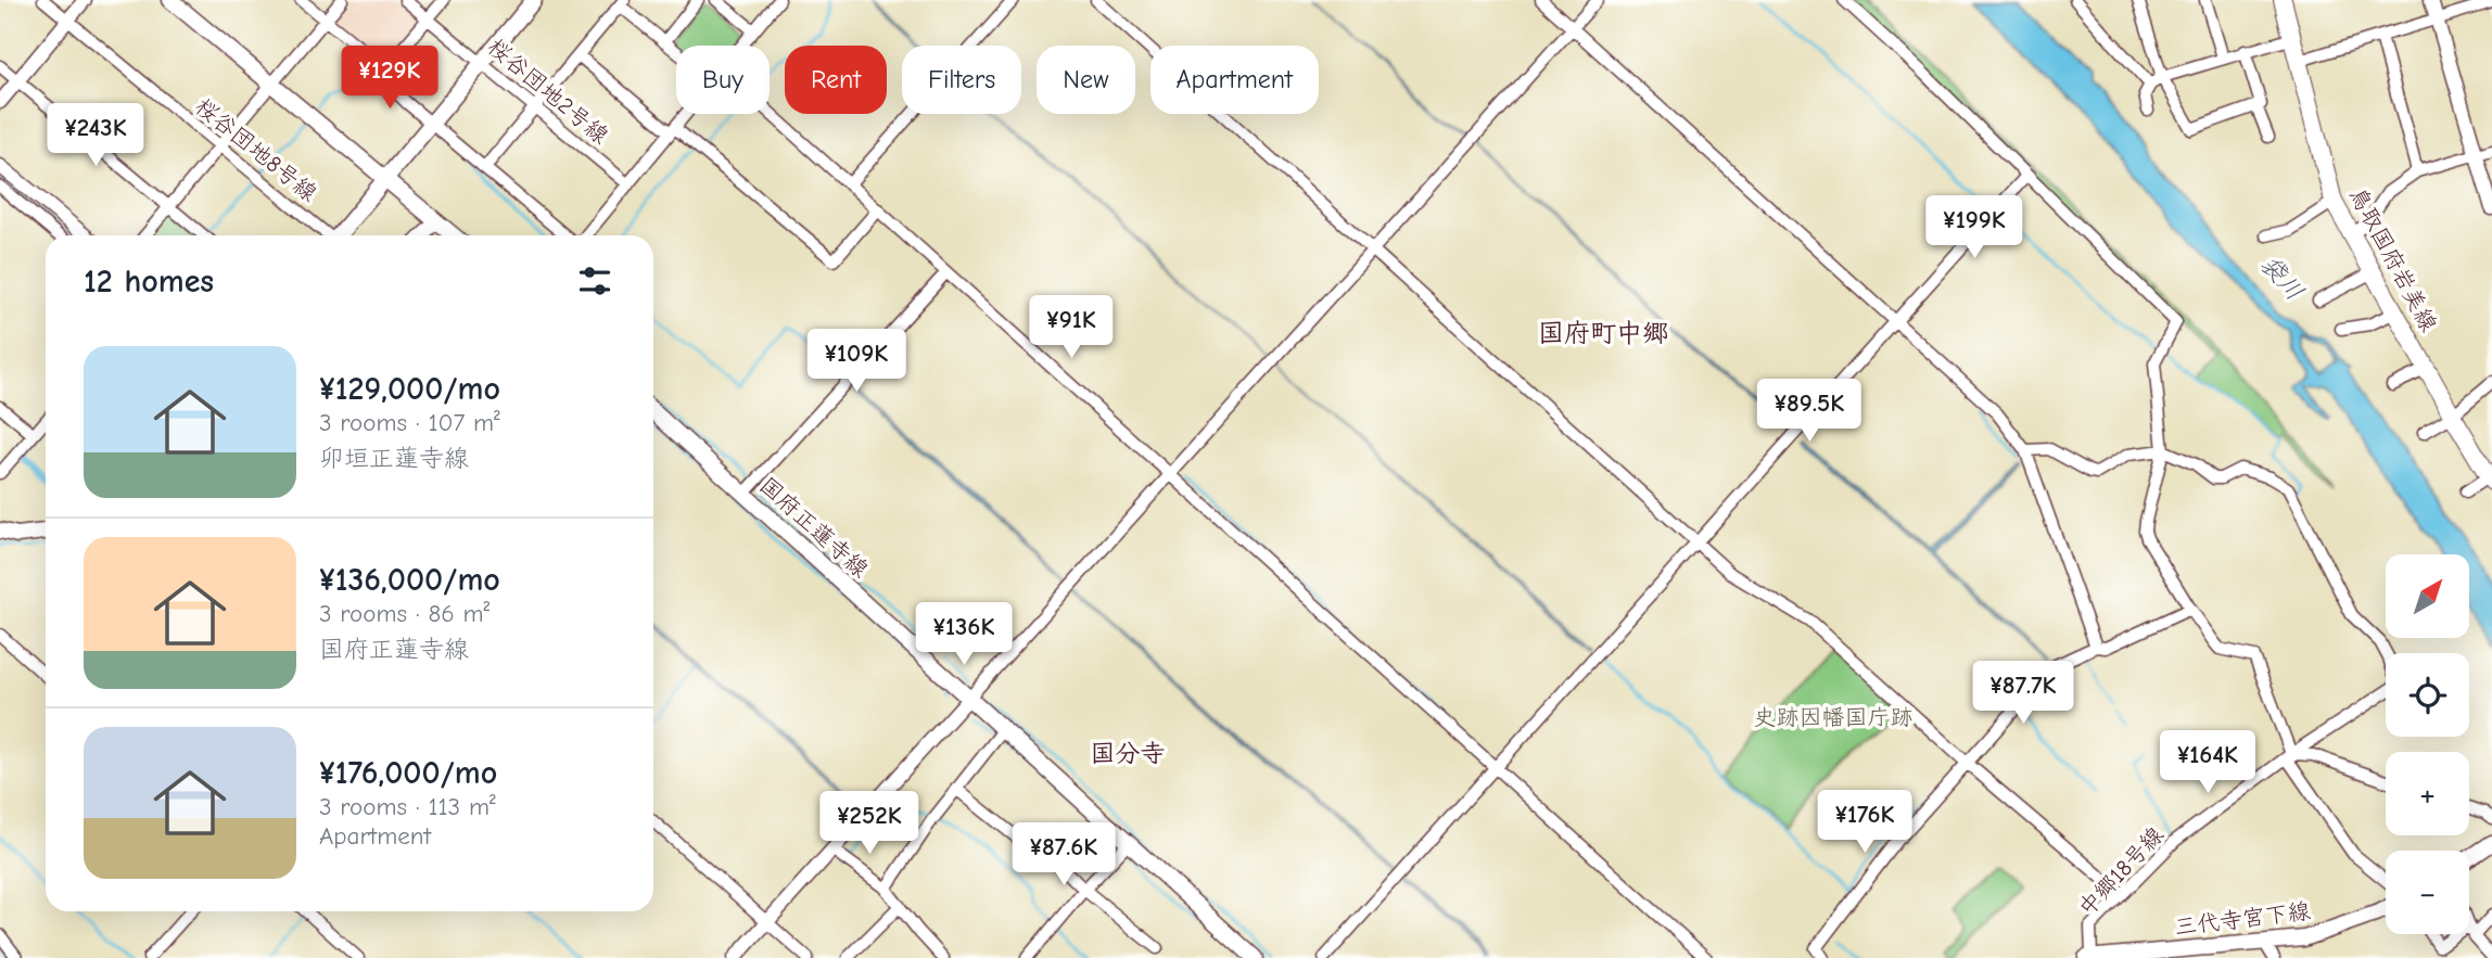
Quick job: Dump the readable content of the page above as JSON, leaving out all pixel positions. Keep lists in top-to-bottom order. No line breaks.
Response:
{"streets":{"main road":["鳥取国府岩美線","国府正蓮寺線","三代寺宮下線"],"street":["桜谷団地2号線","桜谷団地8号線","中郷18号線"]},"crossings":[["中郷18号線","三代寺宮下線"]],"districts":["国府町中郷","国分寺"],"water":["袋川"],"parks":["史跡因幡国庁跡"],"north":"top right","page":{"price":["¥129K","¥243K","¥199K","¥91K","¥109K","¥89.5K","¥136K","¥87.7K","¥164K","¥176K","¥252K","¥87.6K"],"chip":["Buy","Rent","Filters","New","Apartment"],"heading":"12 homes","list":[{"name":"¥129,000/mo","note":"3 rooms · 107 m² · 卯垣正蓮寺線"},{"name":"¥136,000/mo","note":"3 rooms · 86 m² · 国府正蓮寺線"},{"name":"¥176,000/mo","note":"3 rooms · 113 m² · Apartment"}],"map_buttons":["+","−"]}}
